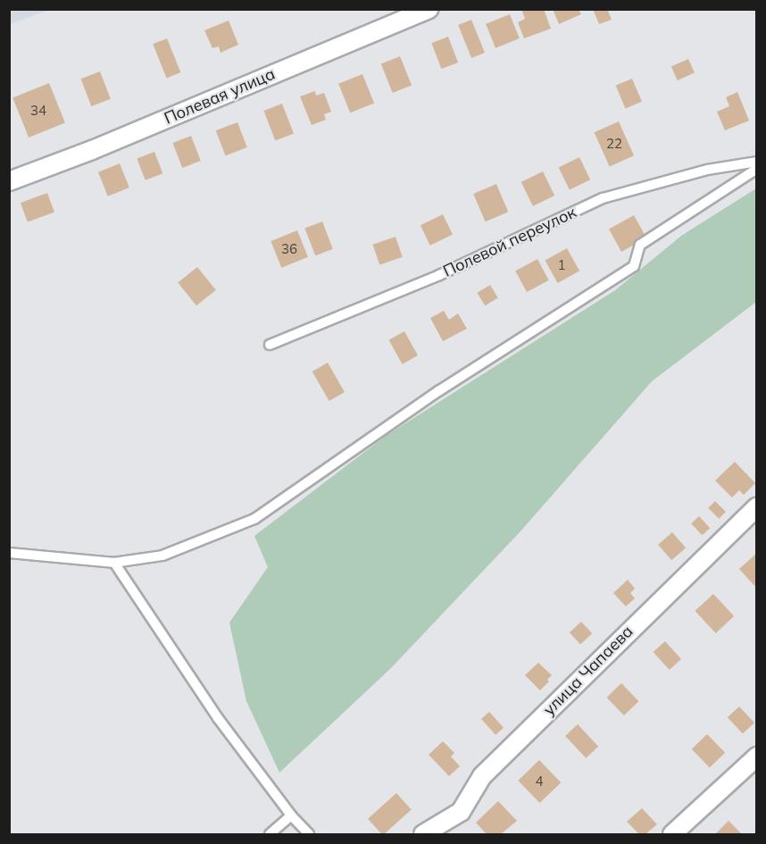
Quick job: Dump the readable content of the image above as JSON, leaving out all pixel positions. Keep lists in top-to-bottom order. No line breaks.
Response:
{"streets":{"street":["Полевая улица","улица Чапаева"],"lane":["Полевой переулок"]},"house_numbers":["34","22","36","1","4"]}
